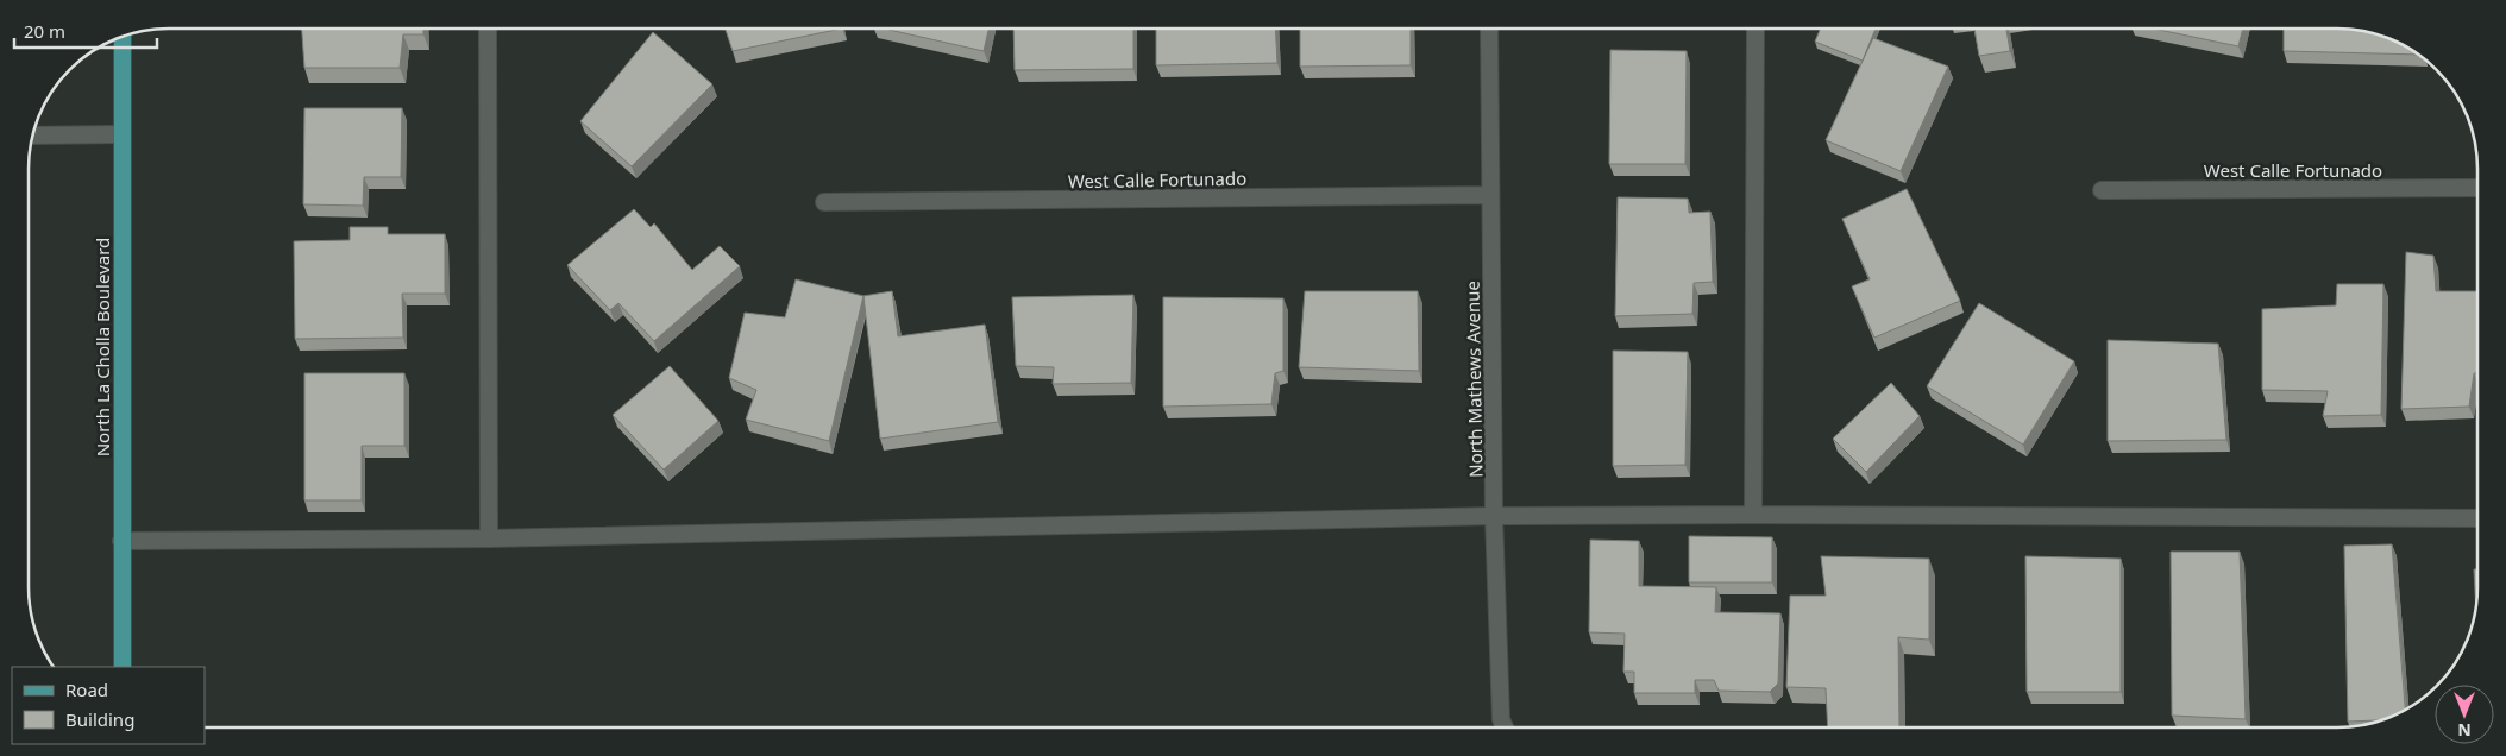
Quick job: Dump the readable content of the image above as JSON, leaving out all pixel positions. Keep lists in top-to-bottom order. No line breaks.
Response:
{"streets":{"main road":["North La Cholla Boulevard"],"street":["West Calle Fortunado","North Mathews Avenue"]},"crossings":[["West Calle Fortunado","North Mathews Avenue"]],"legend":["Road","Building"],"scale_bar":"20 m","north":"bottom"}
